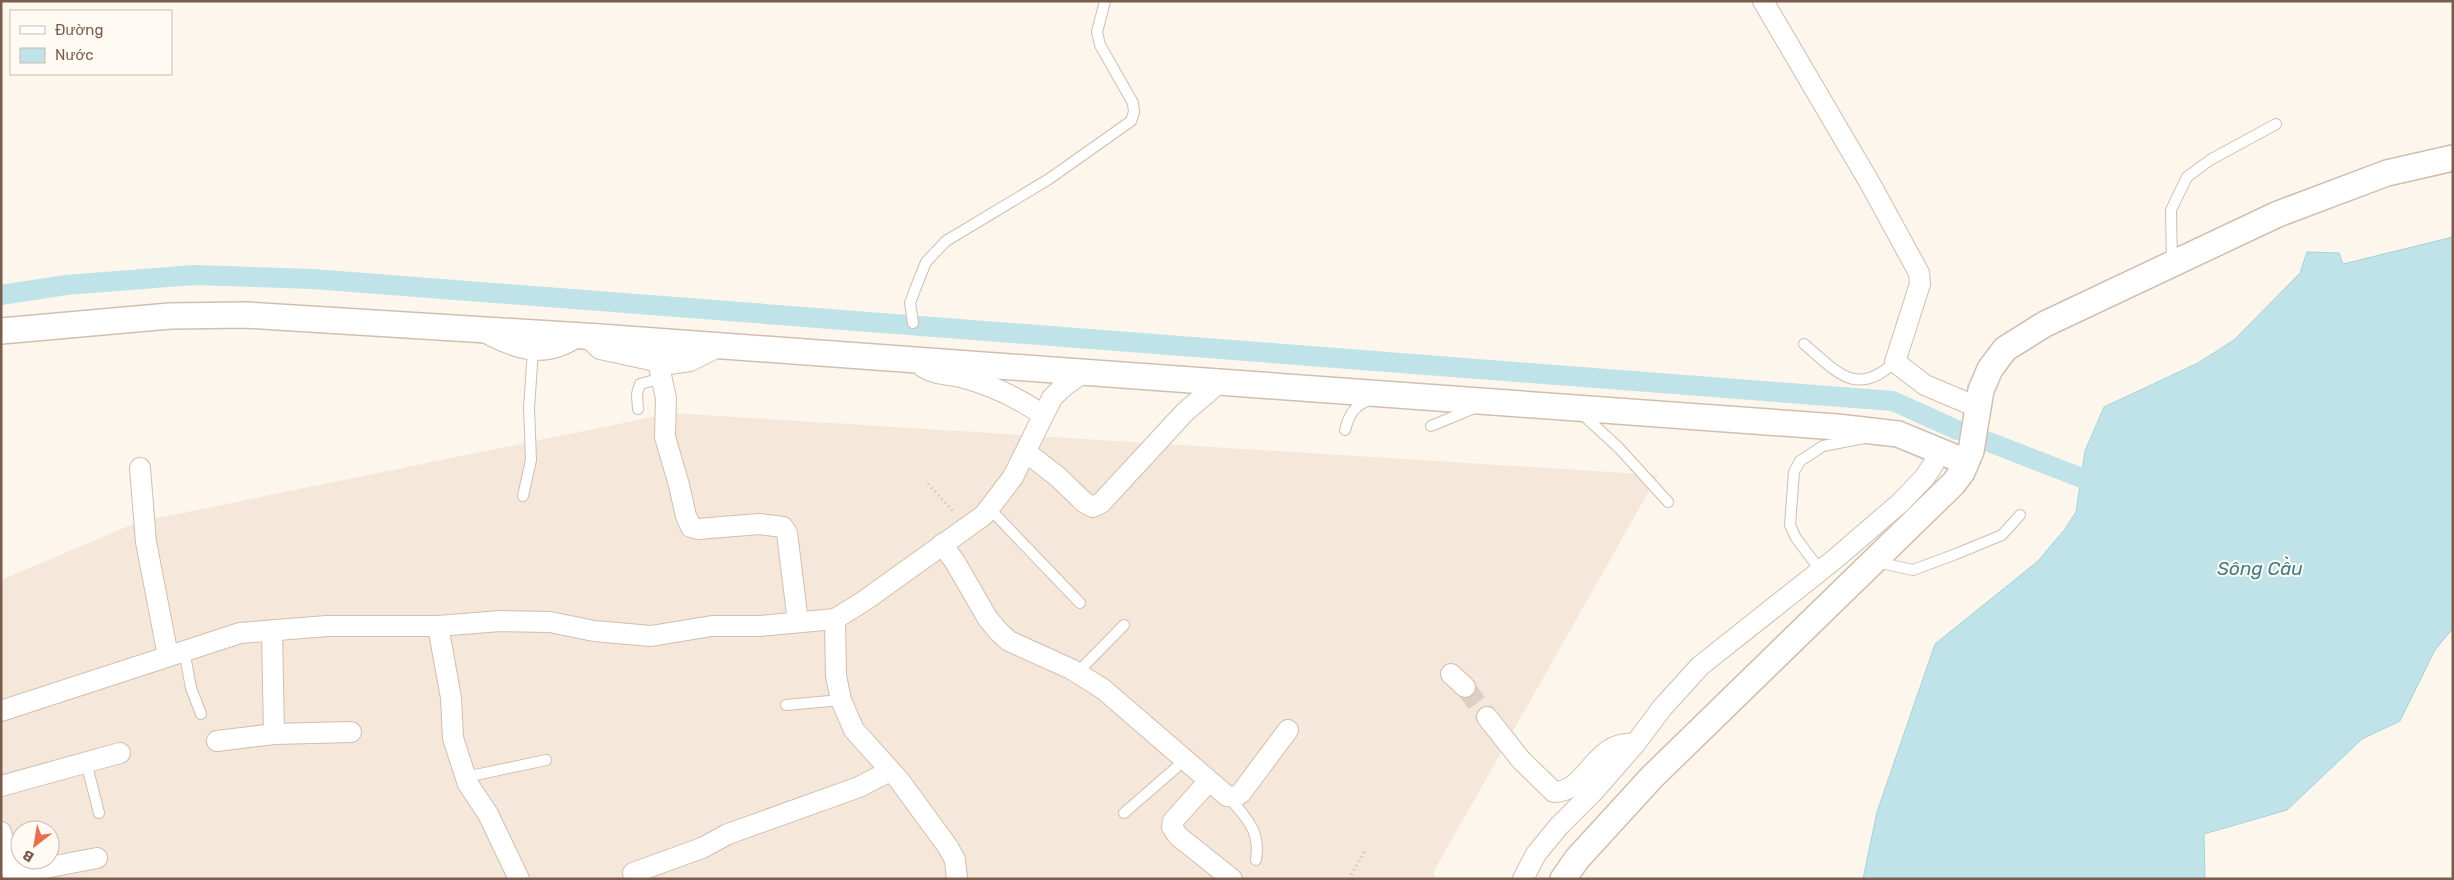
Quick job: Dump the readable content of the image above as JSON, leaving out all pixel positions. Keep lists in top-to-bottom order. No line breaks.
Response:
{"water":["Sông Cầu"],"legend":["Đường","Nước"],"north":"bottom left"}
